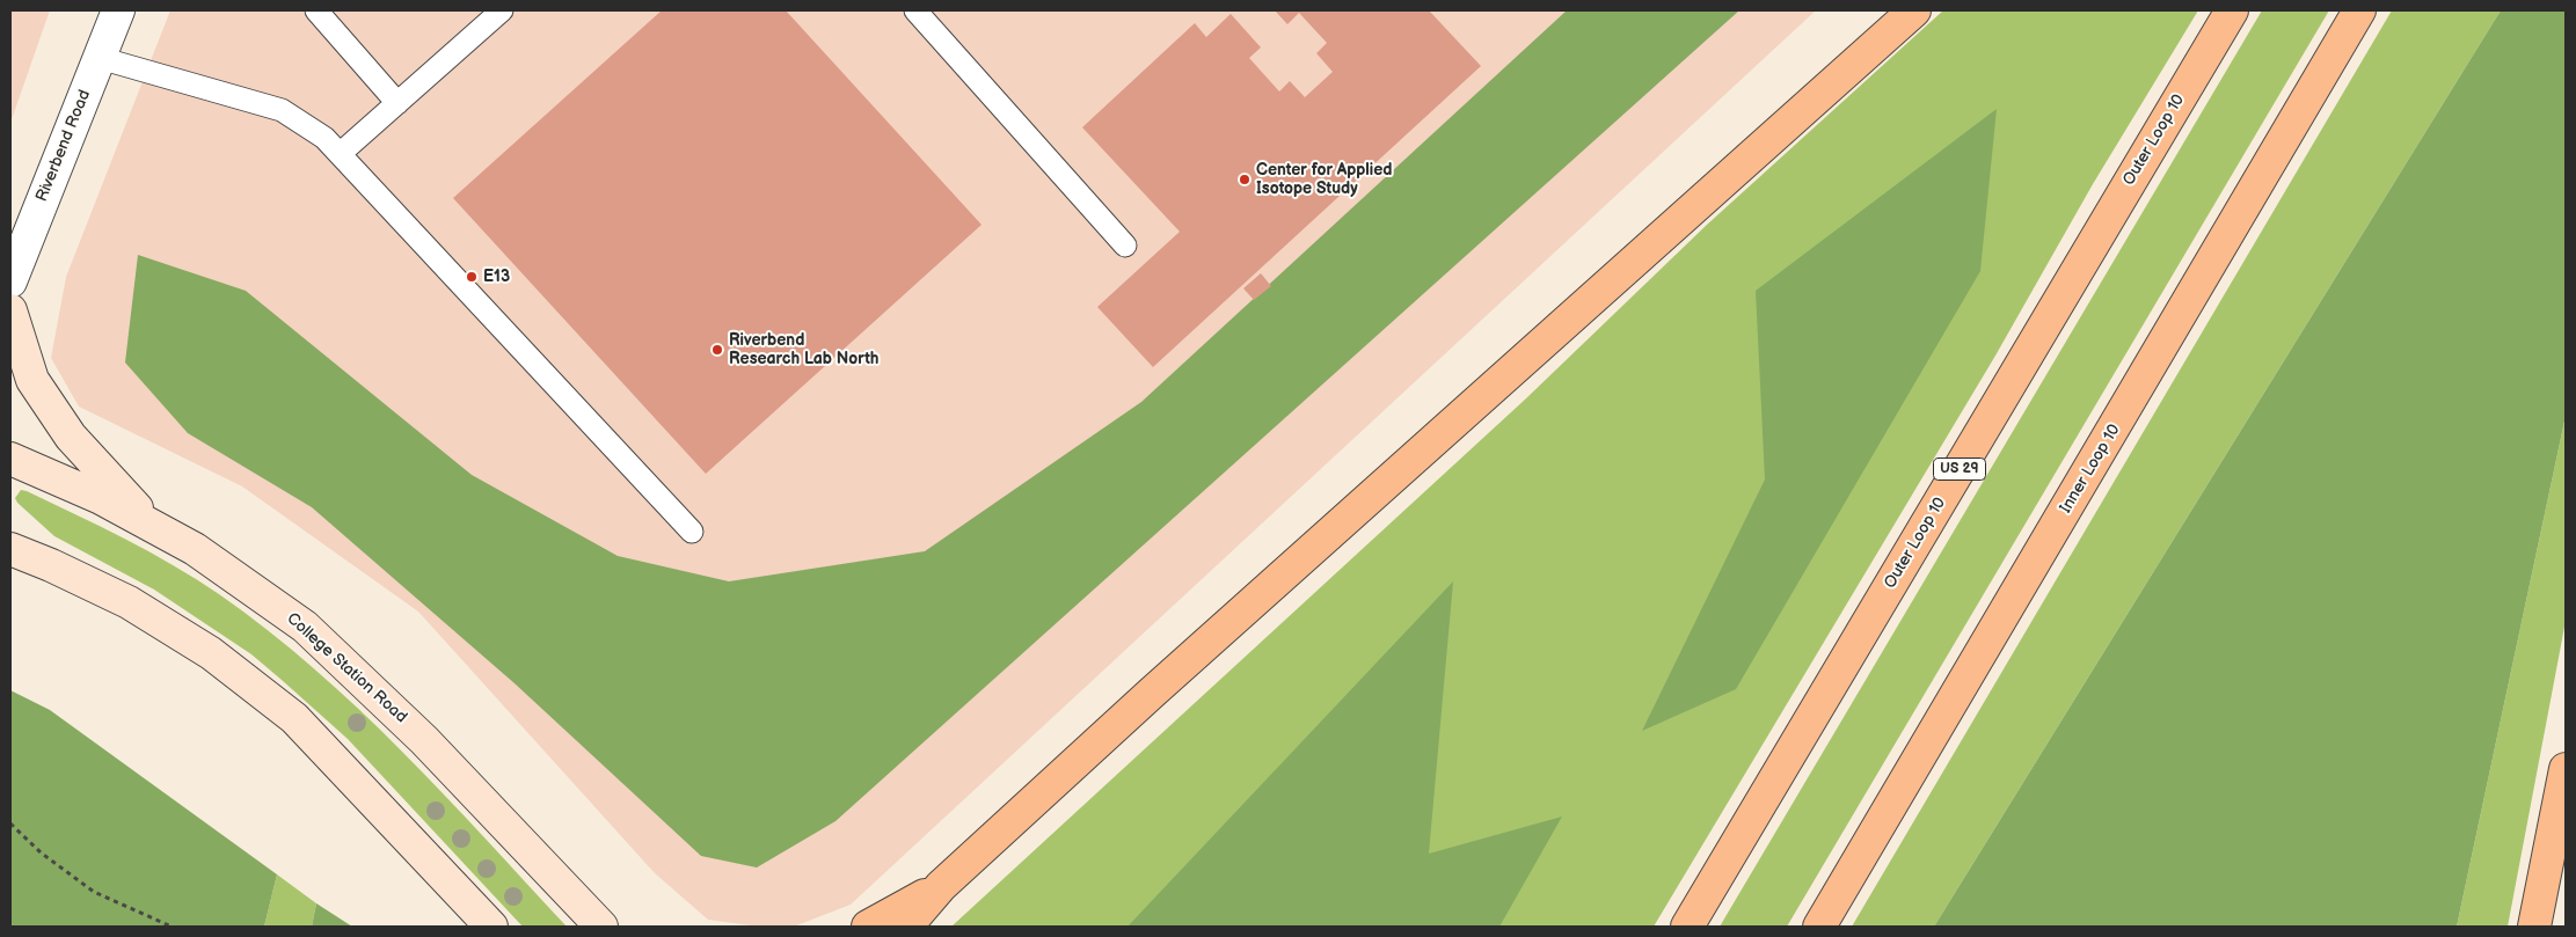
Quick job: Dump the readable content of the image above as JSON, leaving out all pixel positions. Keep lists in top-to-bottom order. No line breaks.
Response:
{"streets":{"highway":["Outer Loop 10","US 29","Inner Loop 10"],"main road":["College Station Road"],"street":["Riverbend Road"]},"places":["Center for Applied Isotope Study","E13","Riverbend Research Lab North"]}
